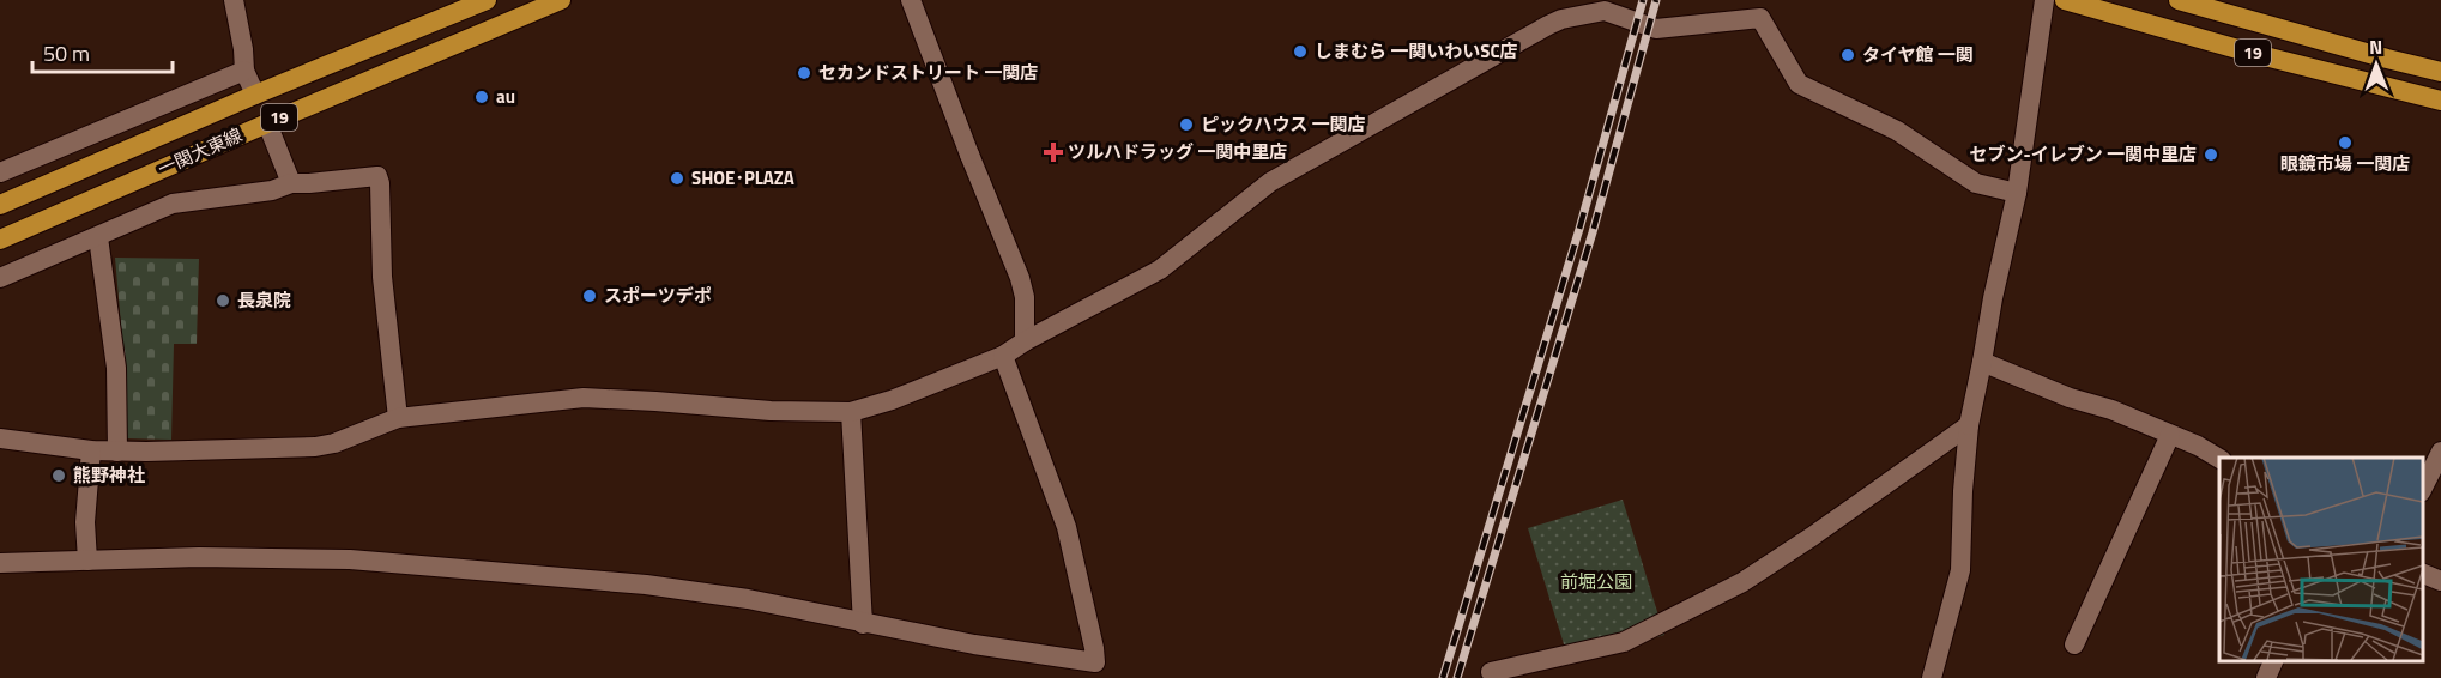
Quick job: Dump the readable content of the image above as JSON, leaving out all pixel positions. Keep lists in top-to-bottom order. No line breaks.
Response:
{"streets":{"main road":["19","一関大東線"]},"parks":["前堀公園"],"places":{"other":["しまむら 一関いわいSC店","タイヤ館 一関","セカンドストリート 一関店","au","ピックハウス 一関店","眼鏡市場 一関店","セブン-イレブン 一関中里店","SHOE･PLAZA","スポーツデポ","長泉院","熊野神社"],"health":["ツルハドラッグ 一関中里店"]},"scale_bar":"50 m","north":"top"}
